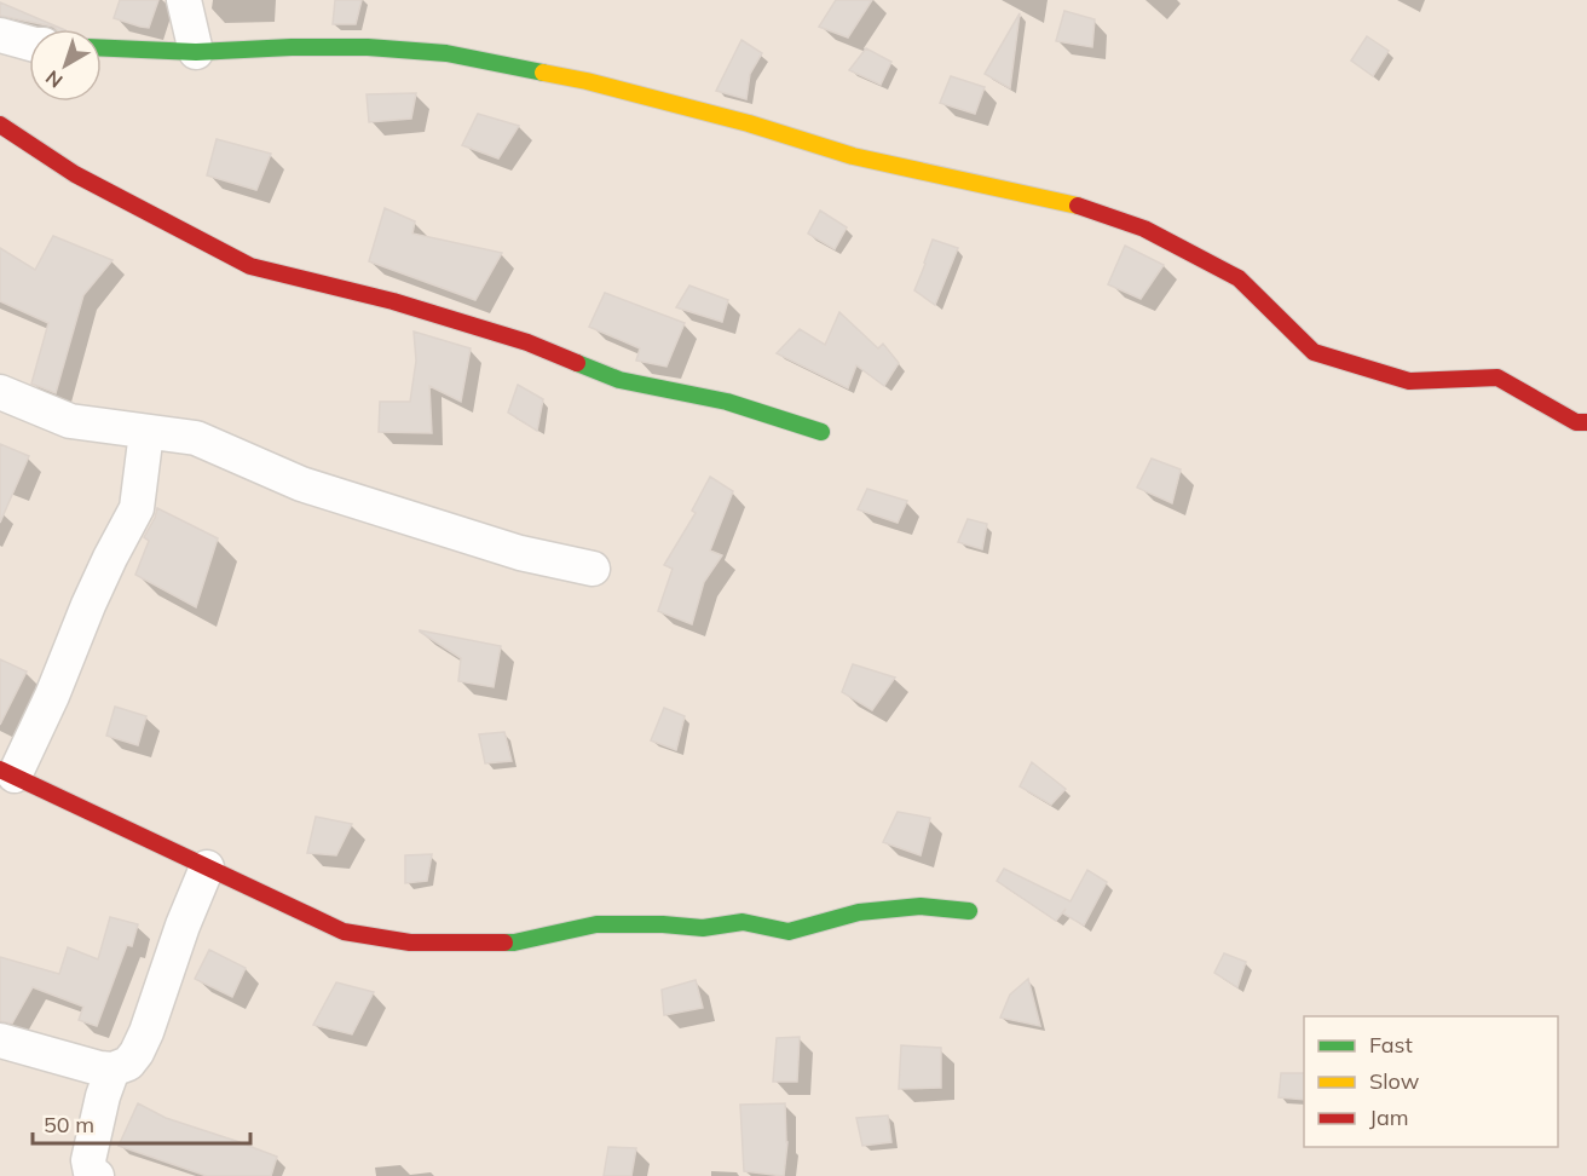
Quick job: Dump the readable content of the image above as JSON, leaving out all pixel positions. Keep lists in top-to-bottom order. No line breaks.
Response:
{"legend":["Fast","Slow","Jam"],"scale_bar":"50 m","north":"bottom left"}
